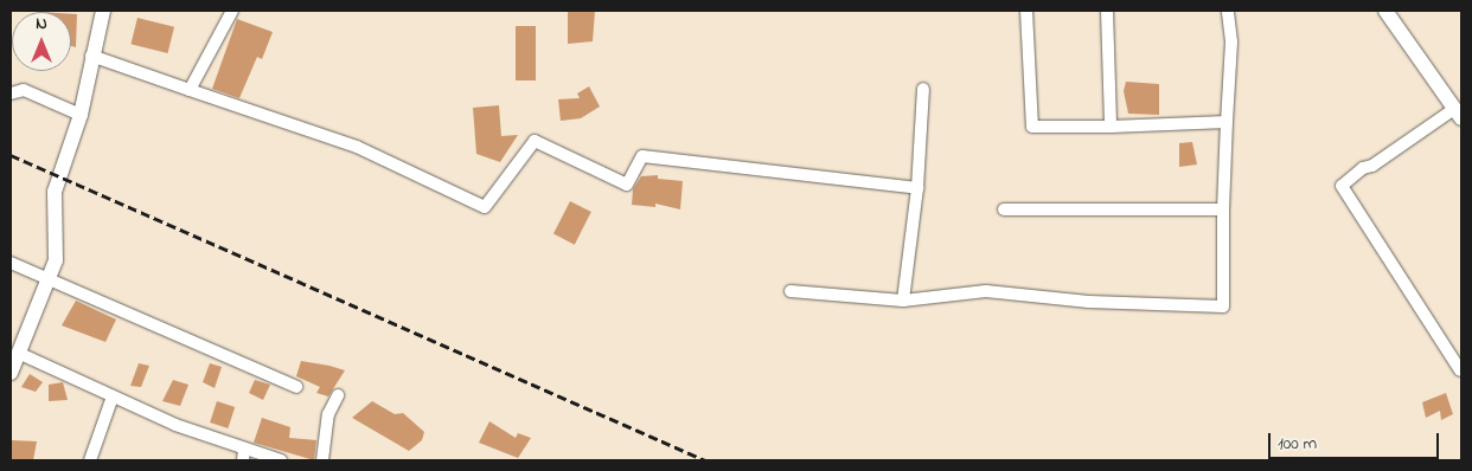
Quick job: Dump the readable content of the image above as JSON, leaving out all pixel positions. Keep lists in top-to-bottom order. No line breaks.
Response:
{"scale_bar":"100 m","north":"top"}
